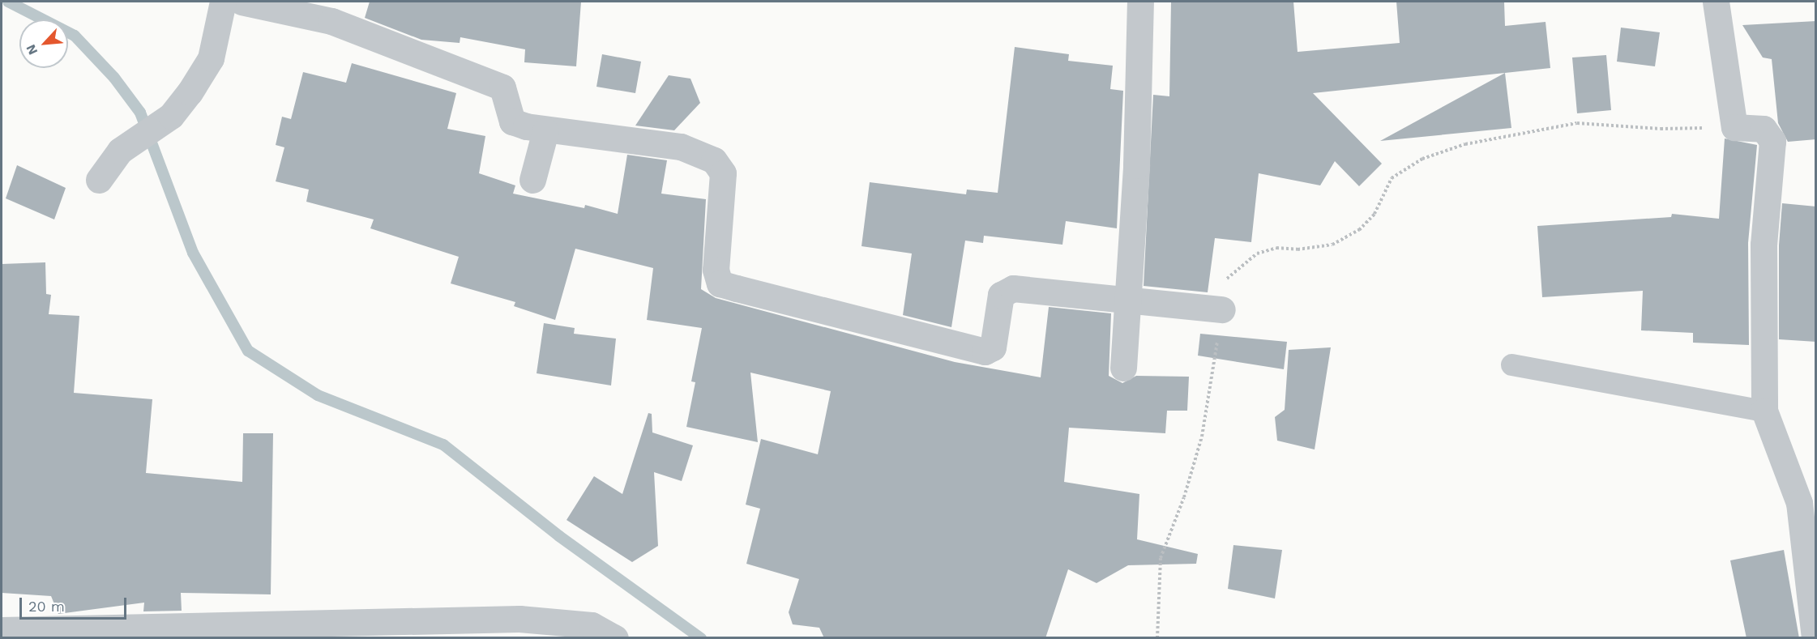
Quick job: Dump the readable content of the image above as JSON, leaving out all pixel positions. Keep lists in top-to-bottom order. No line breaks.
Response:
{"scale_bar":"20 m","north":"bottom left"}
